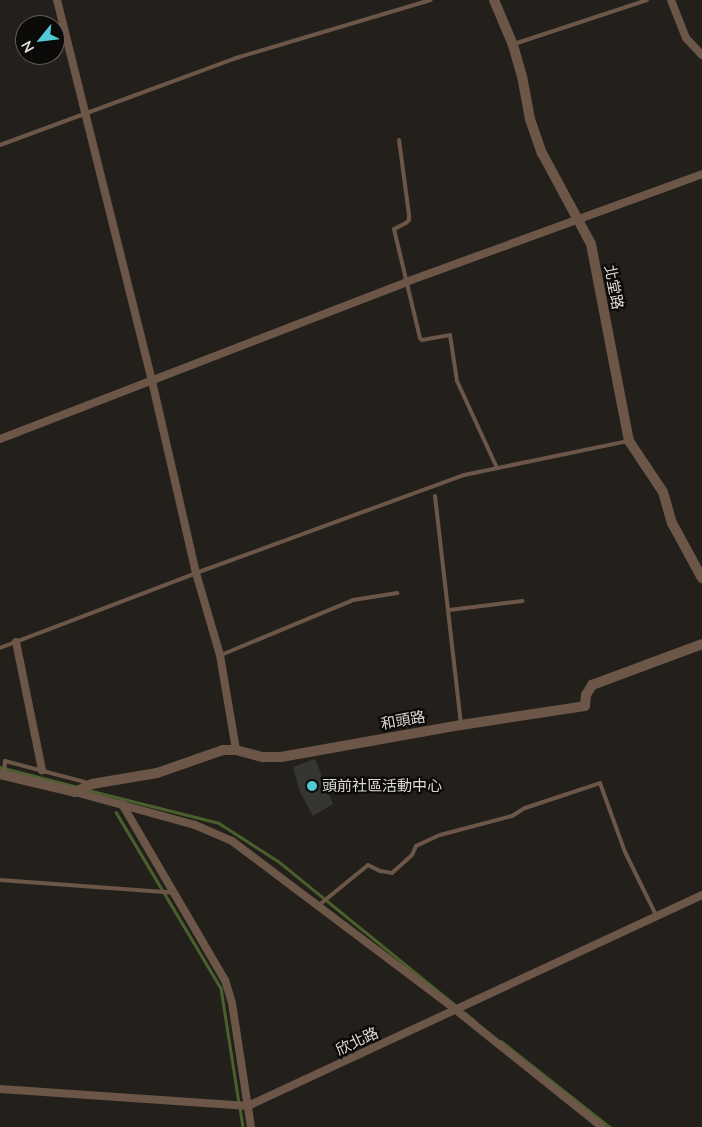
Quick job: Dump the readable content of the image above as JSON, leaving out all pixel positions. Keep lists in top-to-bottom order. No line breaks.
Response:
{"streets":{"street":["北堂路","和頭路","欣北路"]},"places":["頭前社區活動中心"],"north":"bottom left"}
